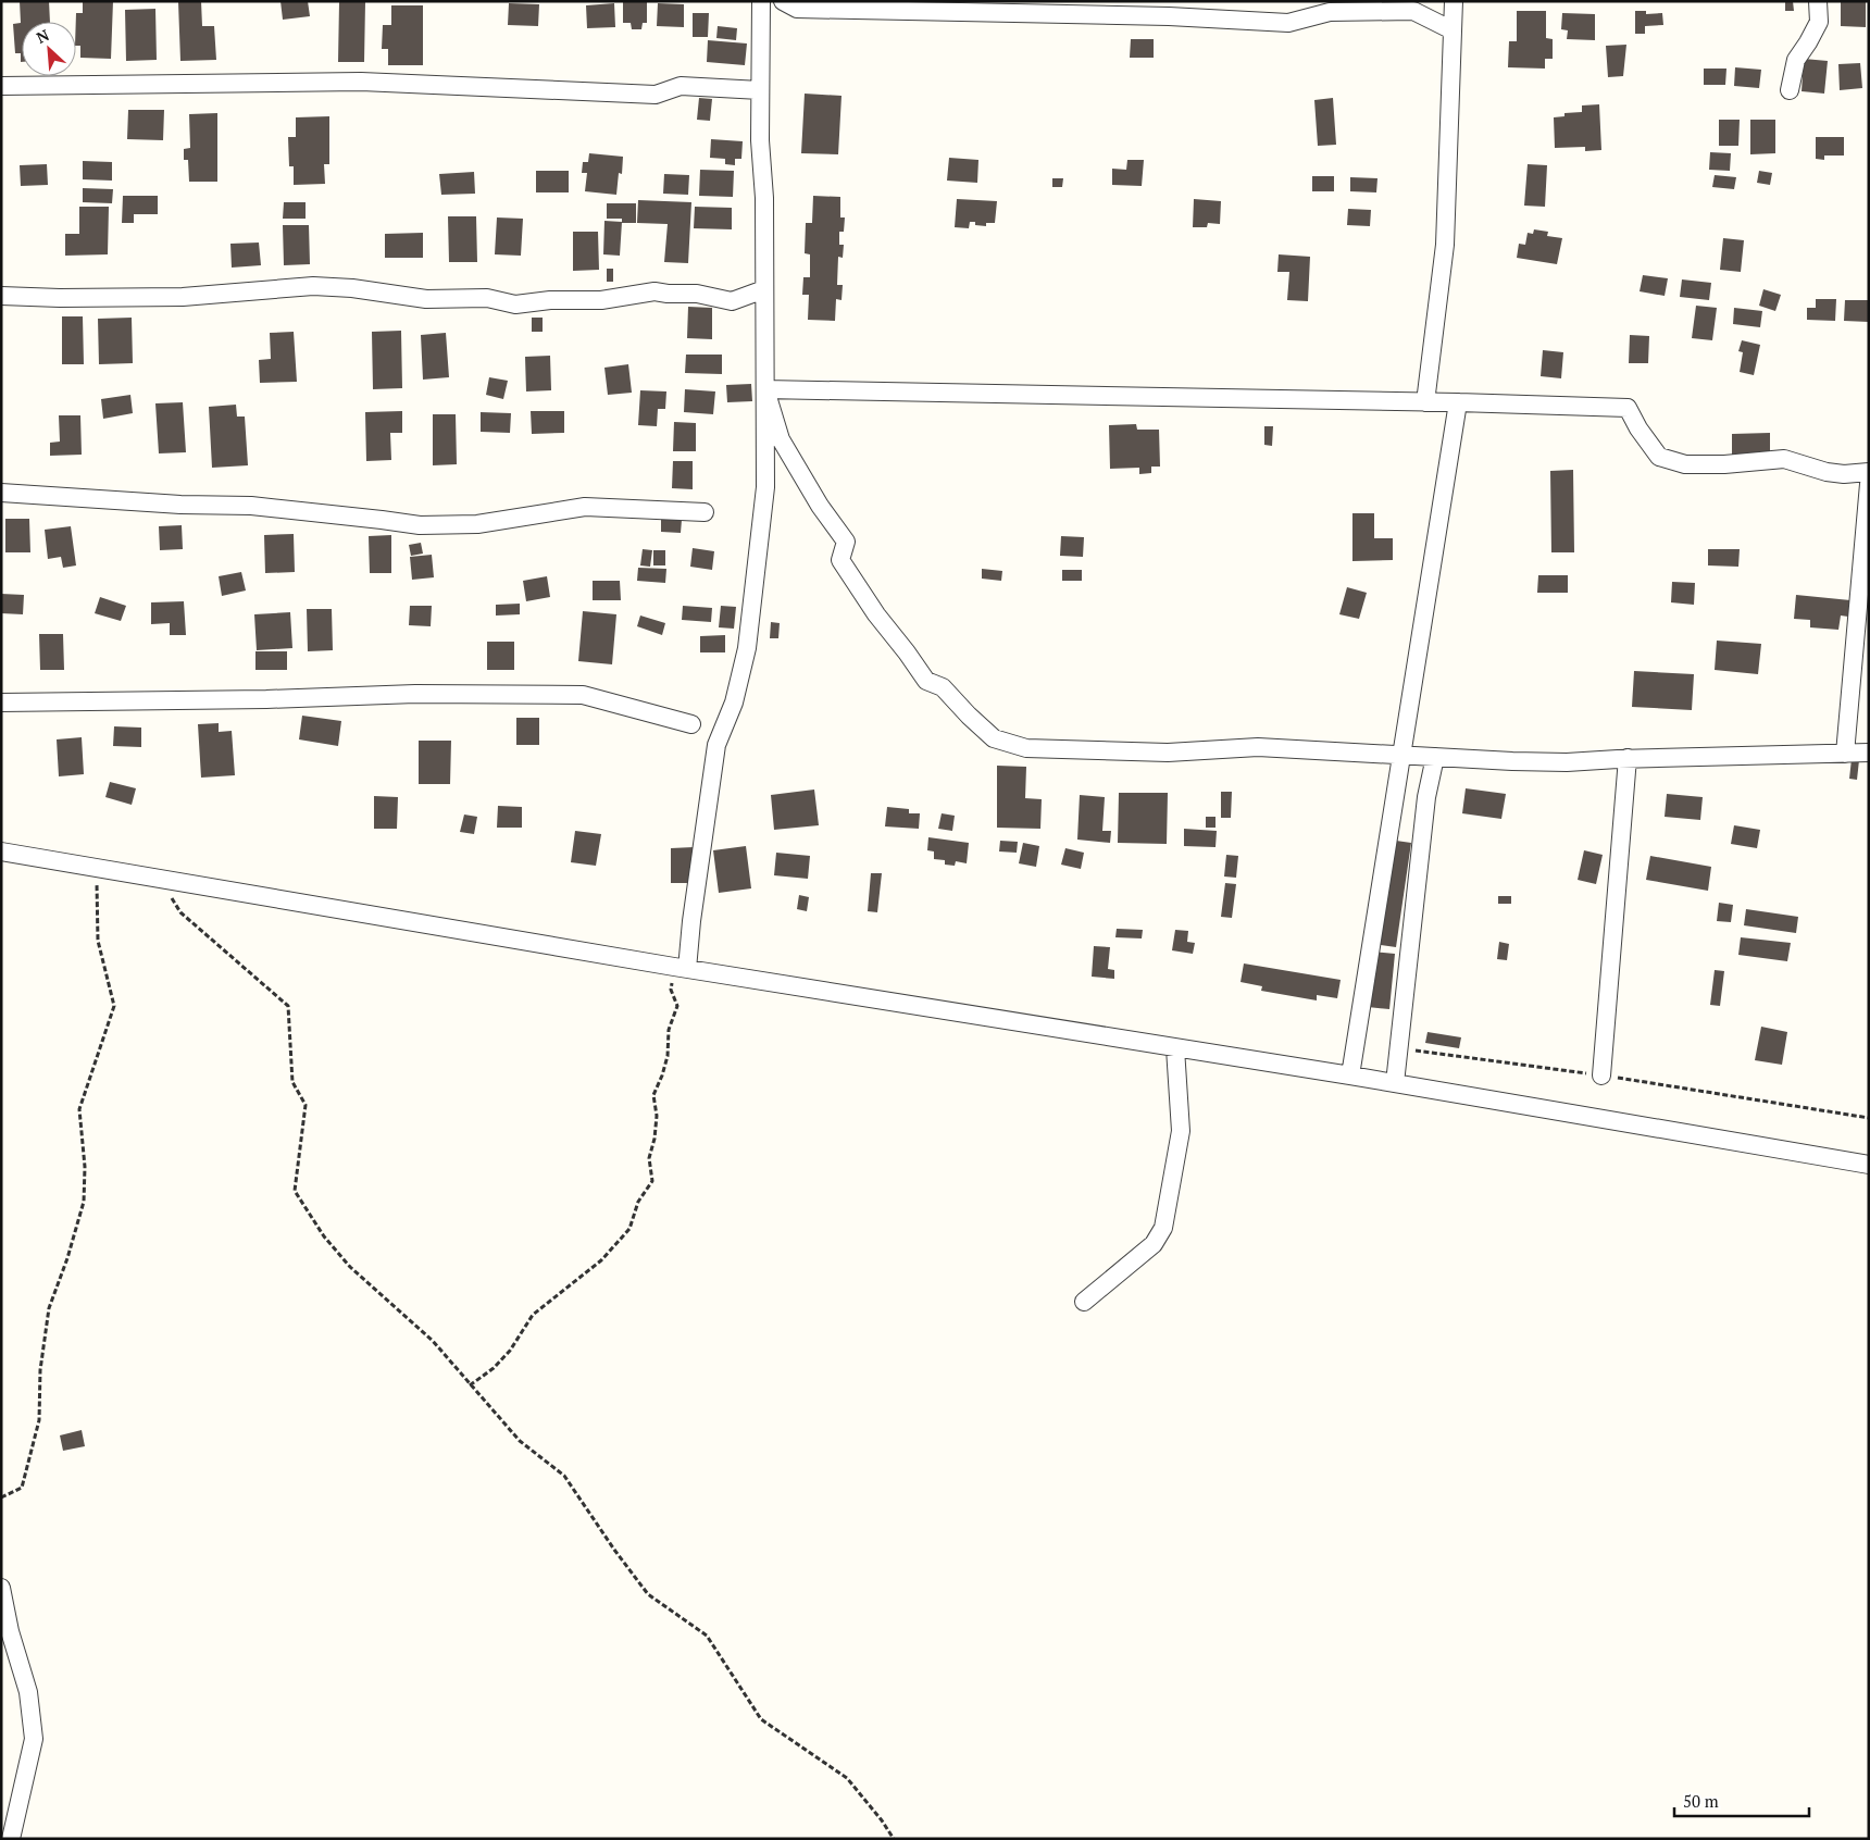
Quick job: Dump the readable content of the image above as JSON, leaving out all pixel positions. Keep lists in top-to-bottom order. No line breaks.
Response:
{"scale_bar":"50 m","north":"top left"}
